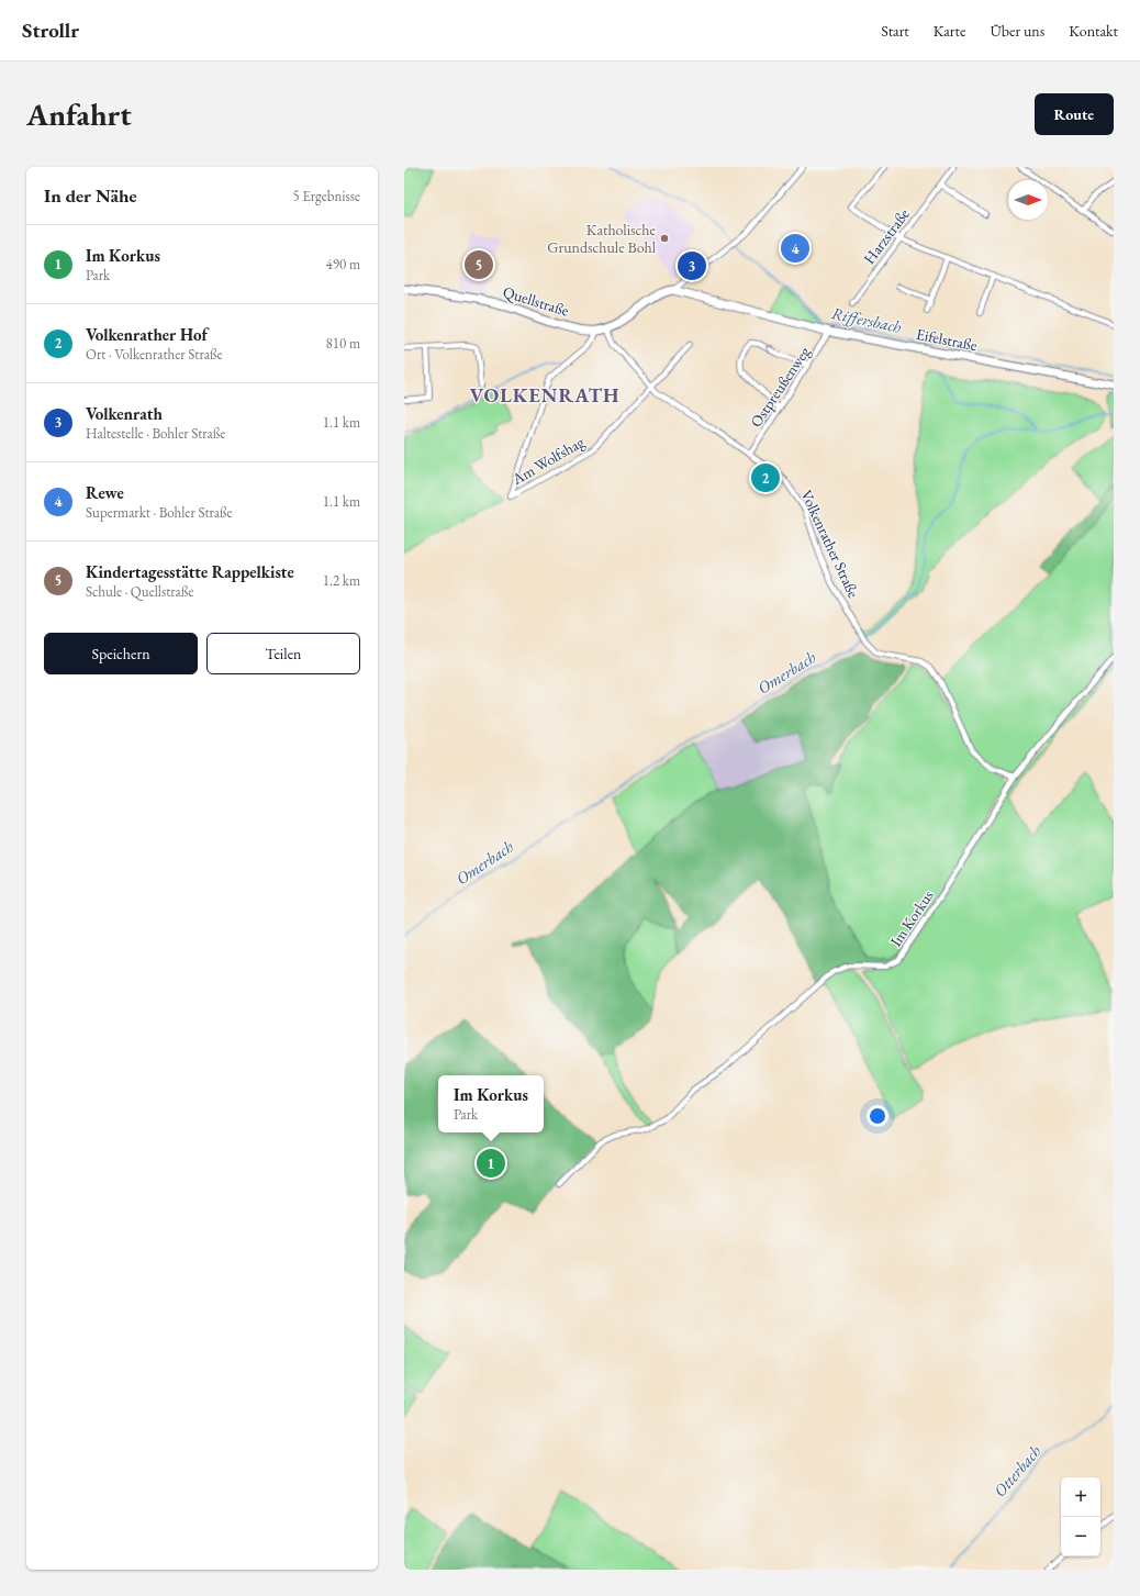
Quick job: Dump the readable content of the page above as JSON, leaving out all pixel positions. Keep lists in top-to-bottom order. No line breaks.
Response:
{"streets":{"main road":["Quellstraße","Eifelstraße"],"street":["Harzstraße","Ostpreußenweg","Am Wolfshag","Volkenrather Straße","Im Korkus"]},"crossings":[["Quellstraße","Eifelstraße"],["Quellstraße","Am Wolfshag"],["Quellstraße","Volkenrather Straße"],["Eifelstraße","Ostpreußenweg"],["Ostpreußenweg","Volkenrather Straße"],["Am Wolfshag","Volkenrather Straße"],["Volkenrather Straße","Im Korkus"]],"districts":["VOLKENRATH"],"water":["Riffersbach","Omerbach","Otterbach"],"places":["Katholische Grundschule Bohl"],"north":"right","page":{"header":"Strollr","nav":["Start","Karte","Über uns","Kontakt"],"buttons":["Route",["Speichern","Teilen"]],"title":"Anfahrt","heading":["In der Nähe","5 Ergebnisse"],"list":[{"mark":"1","name":"Im Korkus","note":"Park","value":"490 m"},{"mark":"2","name":"Volkenrather Hof","note":"Ort · Volkenrather Straße","value":"810 m"},{"mark":"3","name":"Volkenrath","note":"Haltestelle · Bohler Straße","value":"1.1 km"},{"mark":"4","name":"Rewe","note":"Supermarkt · Bohler Straße","value":"1.1 km"},{"mark":"5","name":"Kindertagesstätte Rappelkiste","note":"Schule · Quellstraße","value":"1.2 km"}],"pins":["4","5","3","2","1"],"popup":["Im Korkus","Park"],"map_buttons":["+","−"]}}
